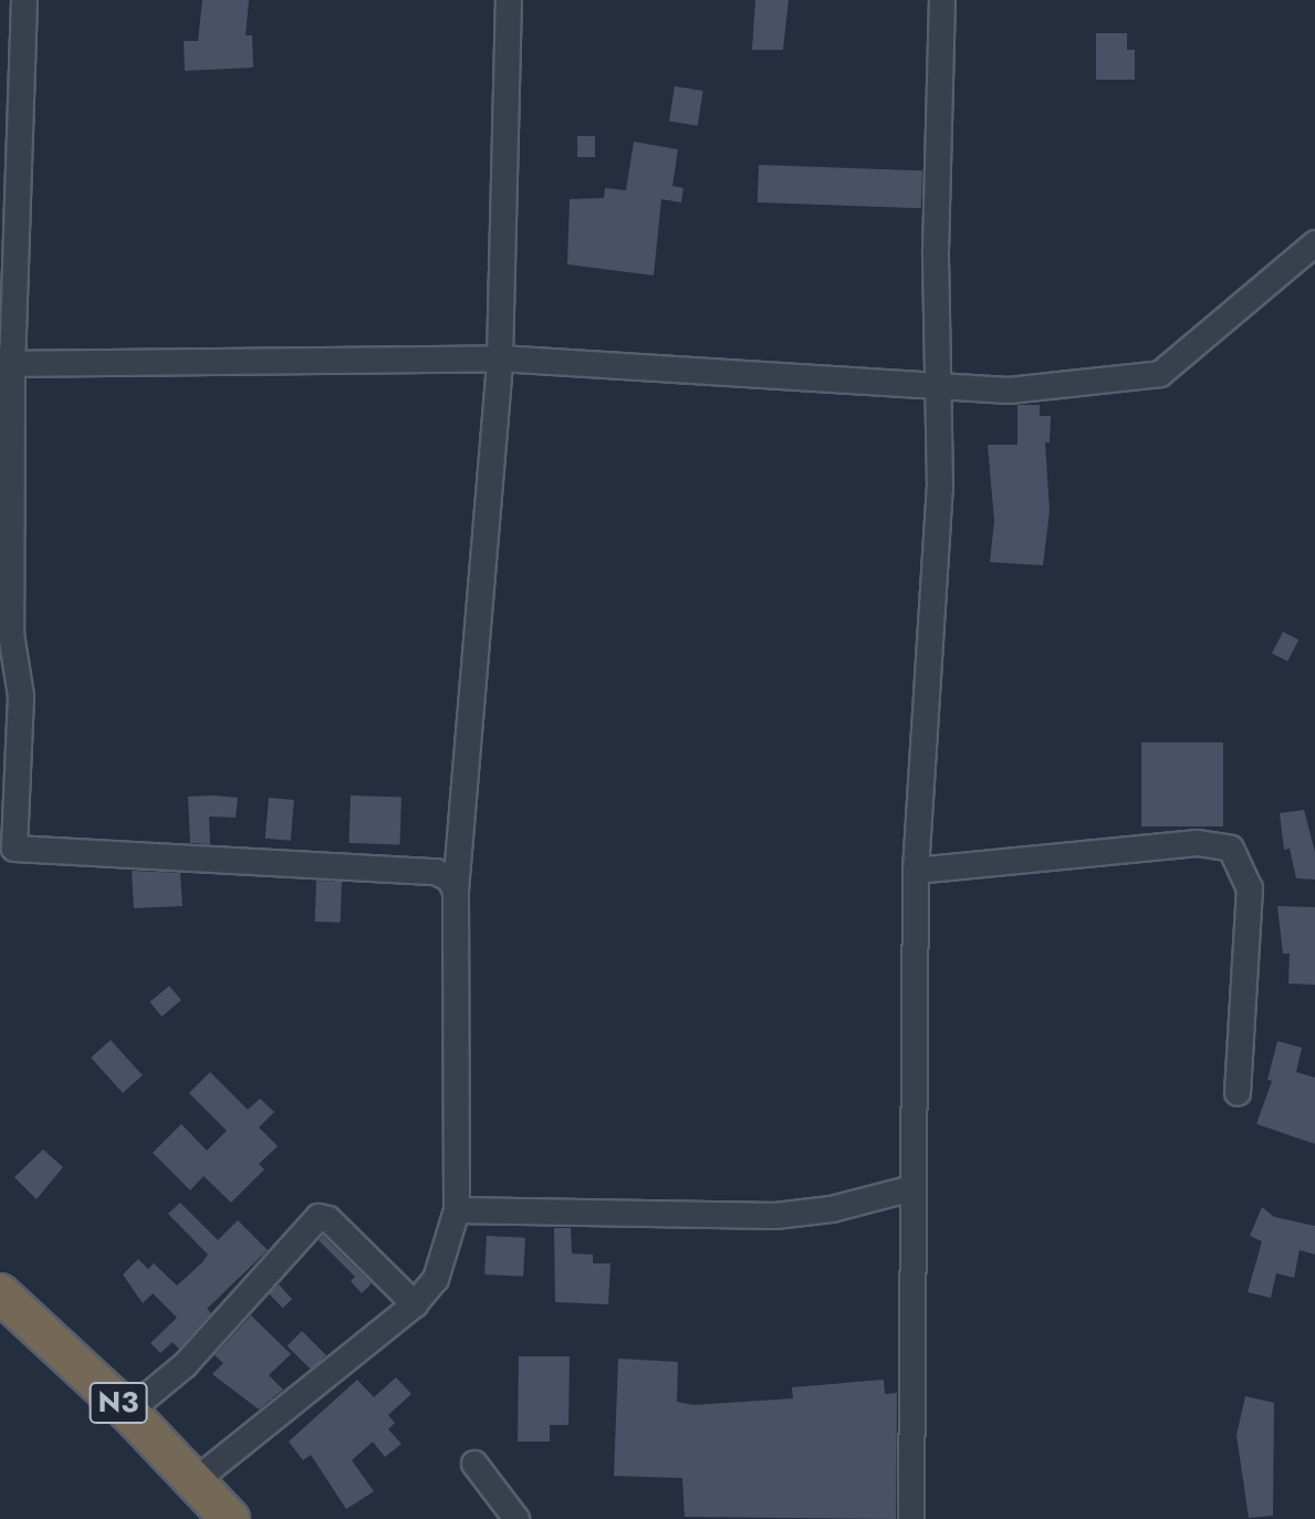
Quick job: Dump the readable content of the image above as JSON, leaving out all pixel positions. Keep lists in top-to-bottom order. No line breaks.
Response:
{"streets":{"highway":["N3"]}}
